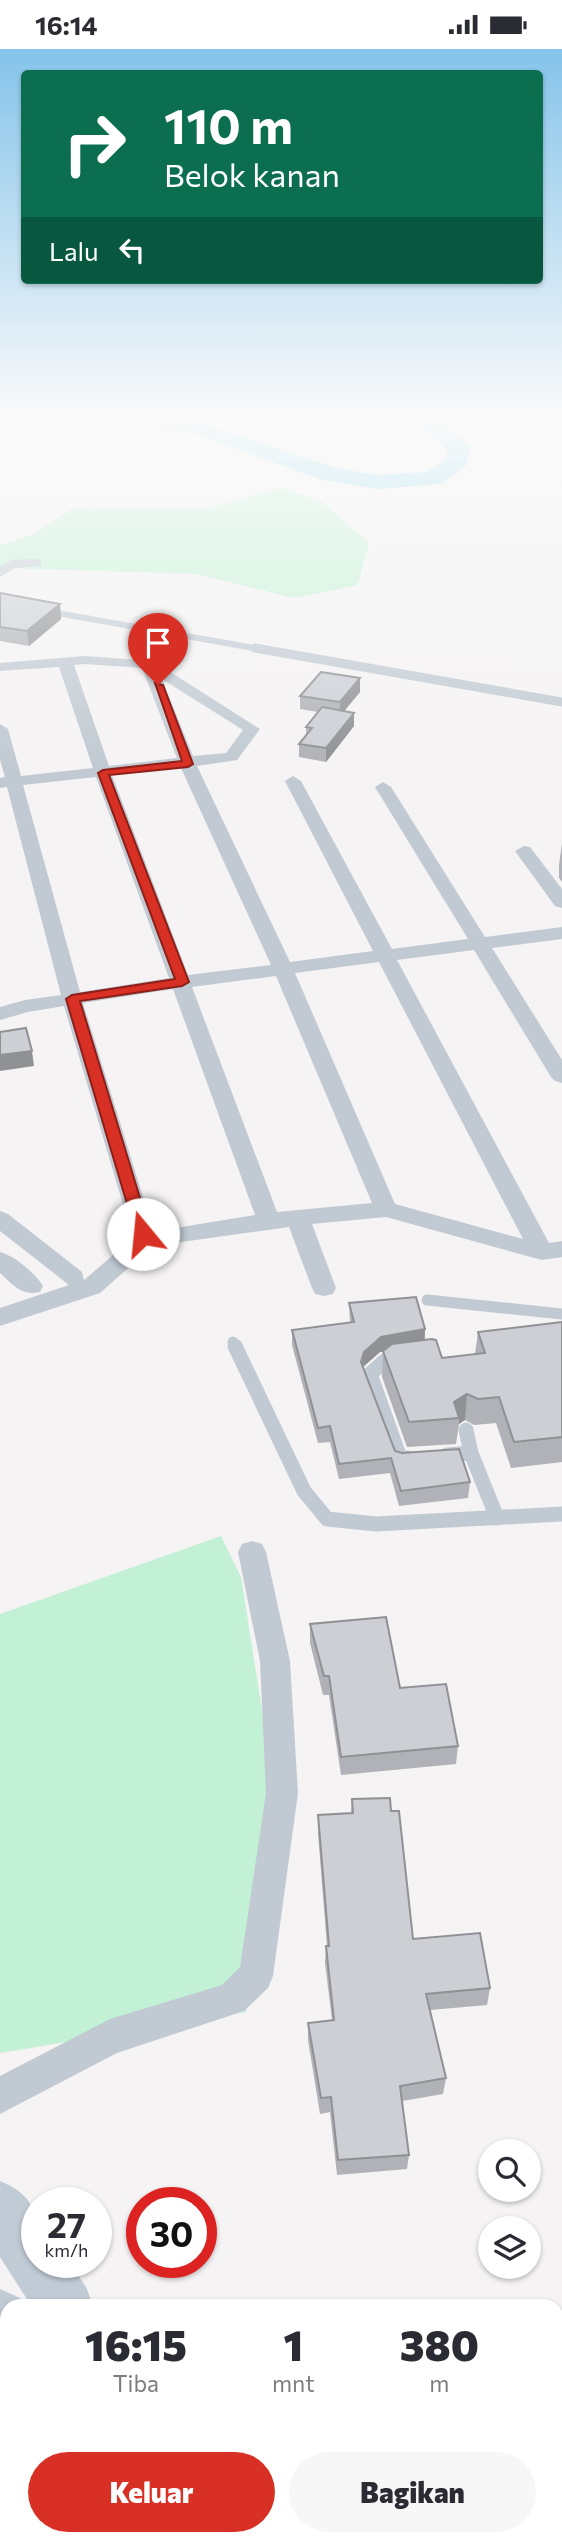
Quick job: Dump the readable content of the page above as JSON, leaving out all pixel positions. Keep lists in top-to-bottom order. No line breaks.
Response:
{"page":{"status":"16:14","turn":["110 m","Belok kanan"],"then":"Lalu","speed":"27 km/h","limit":"30","eta":["16:15","Tiba","1","mnt","380","m"],"buttons":["Keluar","Bagikan"]}}
